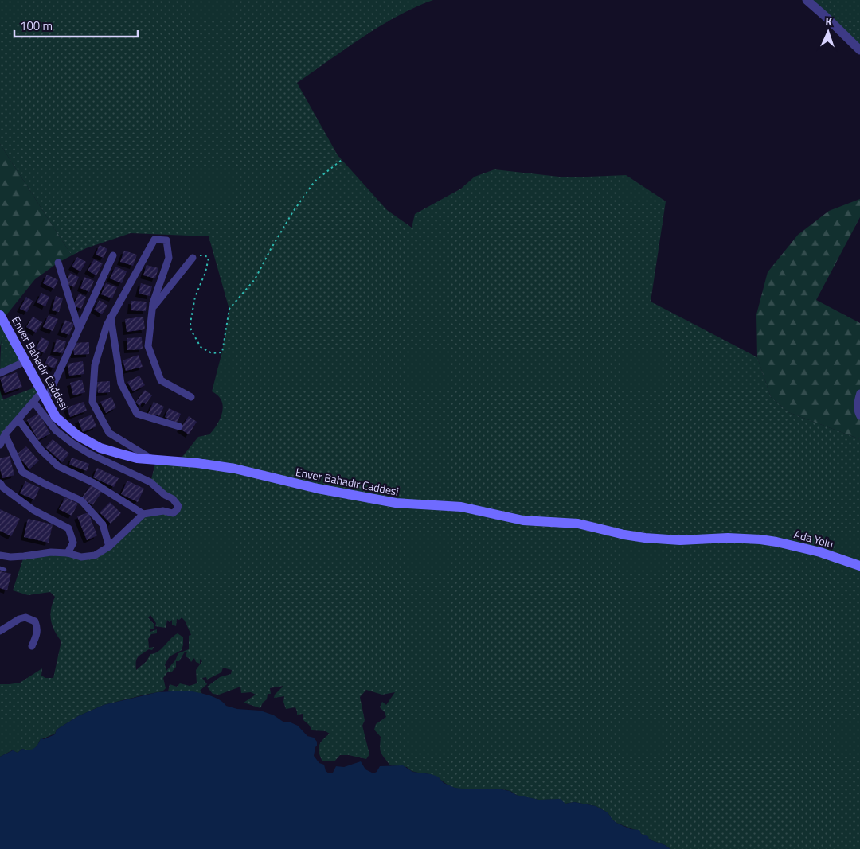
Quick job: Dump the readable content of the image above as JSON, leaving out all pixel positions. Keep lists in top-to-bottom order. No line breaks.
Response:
{"streets":{"main road":["Enver Bahadır Caddesi","Ada Yolu"]},"crossings":[["Enver Bahadır Caddesi","Ada Yolu"]],"scale_bar":"100 m","north":"top"}
